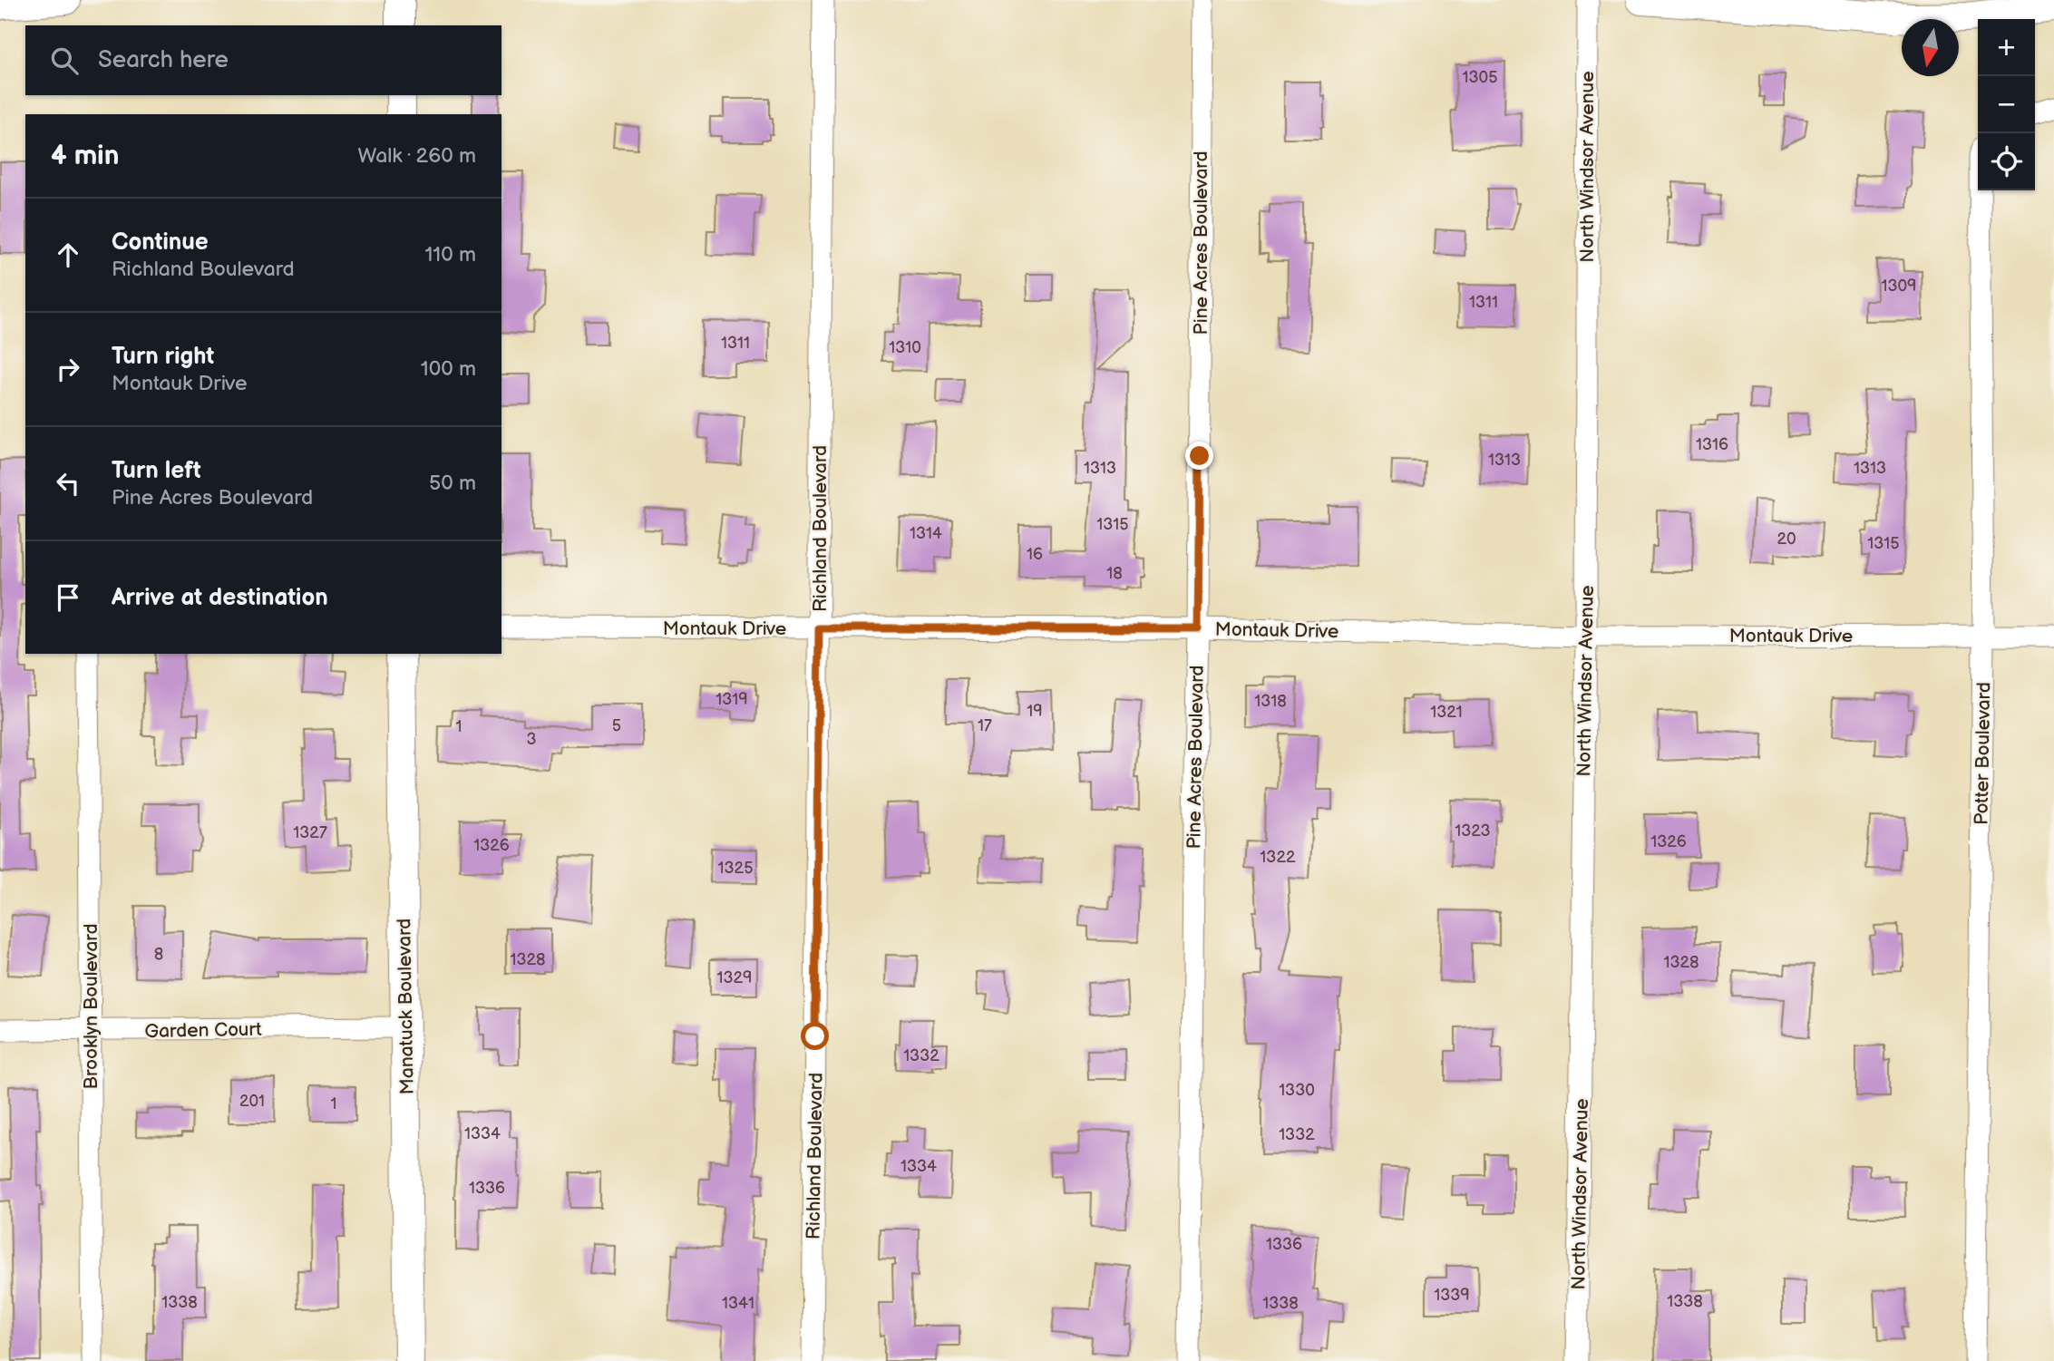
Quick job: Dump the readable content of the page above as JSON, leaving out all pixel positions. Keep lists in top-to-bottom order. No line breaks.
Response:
{"streets":{"street":["North Windsor Avenue","Pine Acres Boulevard","Richland Boulevard","Montauk Drive","Potter Boulevard","Brooklyn Boulevard","Manatuck Boulevard","Garden Court"]},"crossings":[["North Windsor Avenue","Montauk Drive"],["Pine Acres Boulevard","Montauk Drive"],["Richland Boulevard","Montauk Drive"],["Montauk Drive","Potter Boulevard"],["Brooklyn Boulevard","Garden Court"],["Manatuck Boulevard","Garden Court"]],"house_numbers":["1305","1309","1311","1311","1310","1316","1313","1313","1313","1315","1314","20","1315","16","18","1319","1318","19","1321","5","17","1","3","1323","1327","1326","1326","1322","1325","8","1328","1328","1329","1332","1330","201","1","1334","1332","1334","1336","1336","1339","1338","1338","1341","1338"],"north":"bottom","page":{"map_buttons":["+","−"],"search":"Search here","heading":["4 min","Walk · 260 m"],"list":[["Continue","Richland Boulevard","110 m"],["Turn right","Montauk Drive","100 m"],["Turn left","Pine Acres Boulevard","50 m"],"Arrive at destination"]}}
